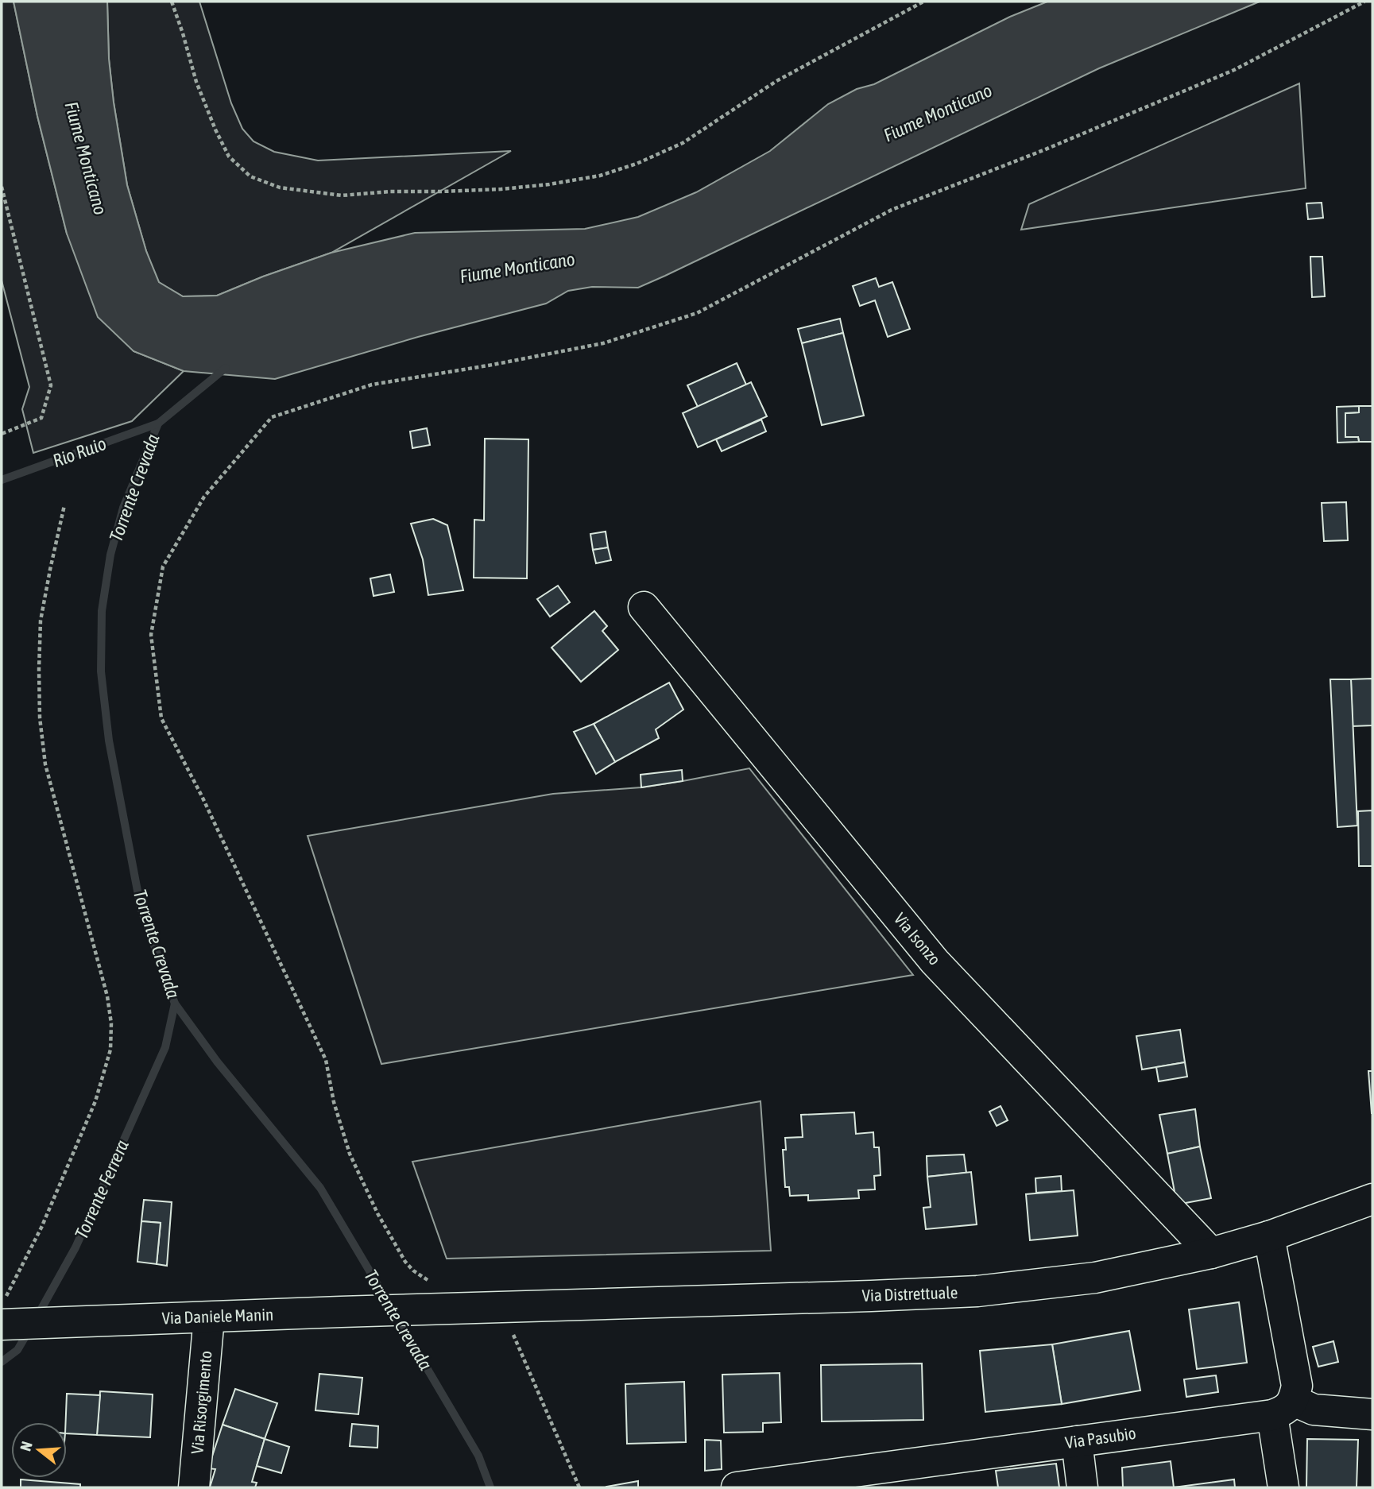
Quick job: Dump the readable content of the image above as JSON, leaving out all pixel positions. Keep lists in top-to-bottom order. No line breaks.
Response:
{"streets":{"street":["Via Isonzo","Via Distrettuale","Via Daniele Manin","Via Risorgimento","Via Pasubio"]},"crossings":[["Via Isonzo","Via Distrettuale"],["Via Distrettuale","Via Daniele Manin"],["Via Daniele Manin","Via Risorgimento"]],"water":["Fiume Monticano","Rio Ruio","Torrente Crevada","Torrente Ferrera"],"north":"left"}
